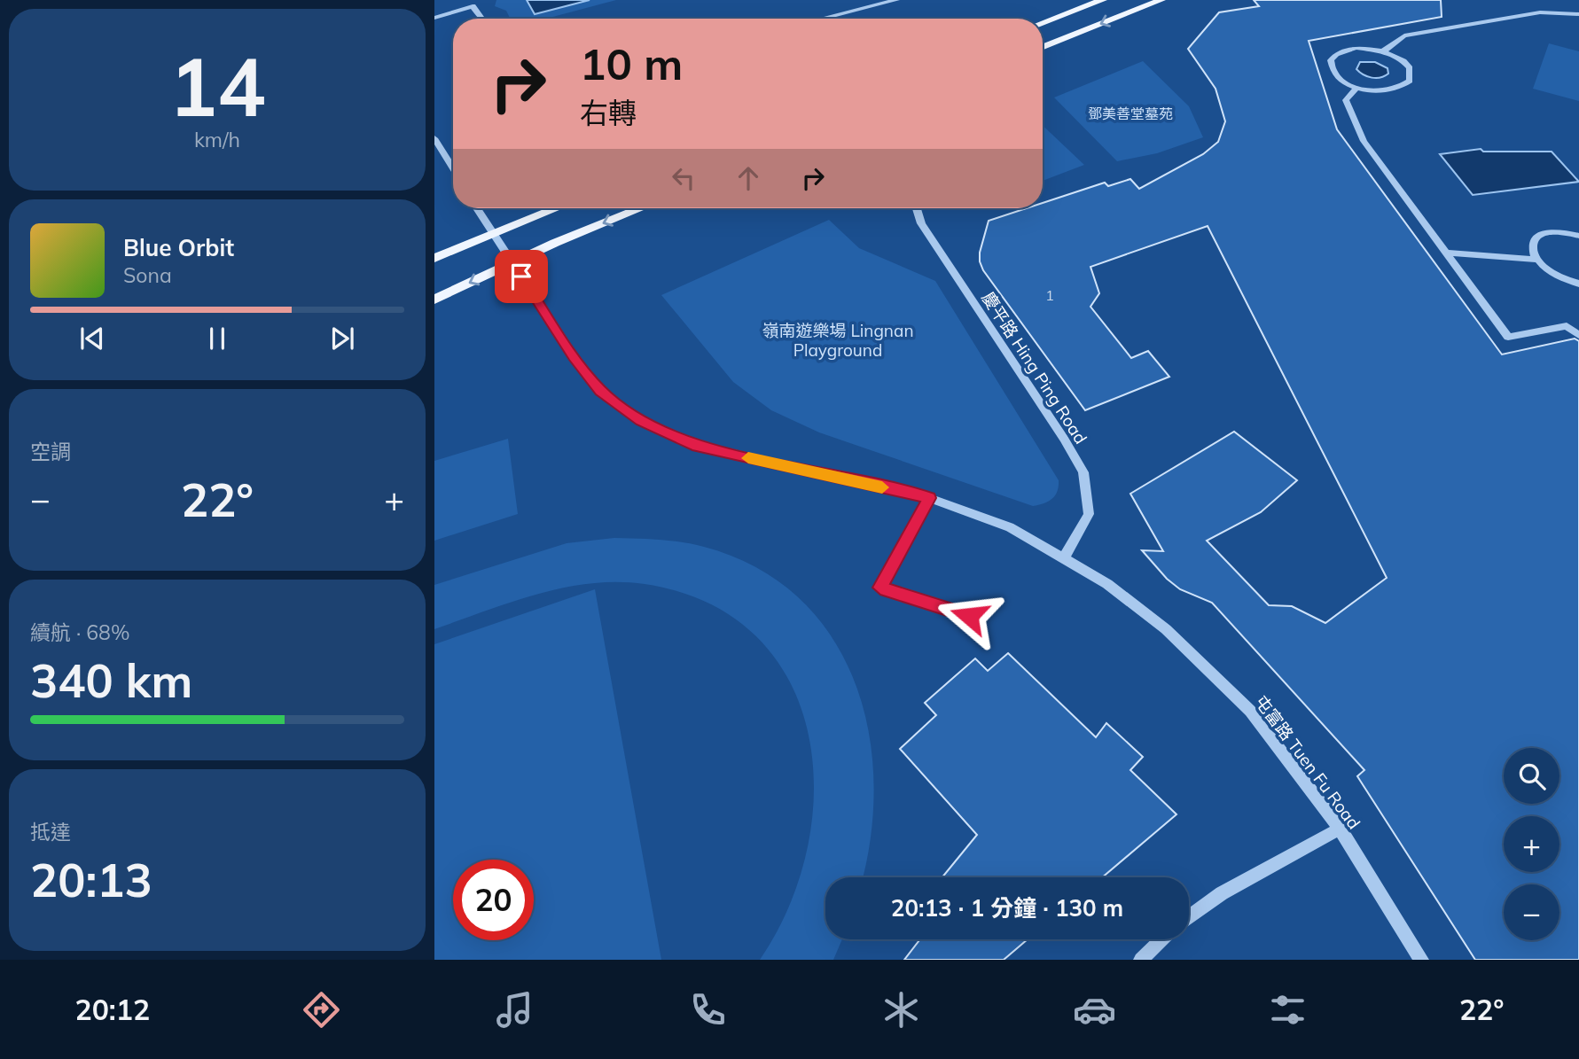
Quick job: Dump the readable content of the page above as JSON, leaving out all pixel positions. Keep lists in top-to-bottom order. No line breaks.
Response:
{"streets":{"street":["慶平路 Hing Ping Road","屯富路 Tuen Fu Road"]},"crossings":[["慶平路 Hing Ping Road","屯富路 Tuen Fu Road"]],"parks":["鄧美善堂墓苑","嶺南遊樂場 Lingnan Playground"],"house_numbers":["1"],"page":{"tile":[["14","km/h"],"空調",["續航 · 68%","340 km"],["抵達","20:13"]],"turn":["10 m","右轉"],"song":["Blue Orbit","Sona"],"heat":["−","22°","+"],"map_buttons":["+","−"],"limit":"20","trip":"20:13 · 1 分鐘 · 130 m","tabs":["20:12","22°"]}}
